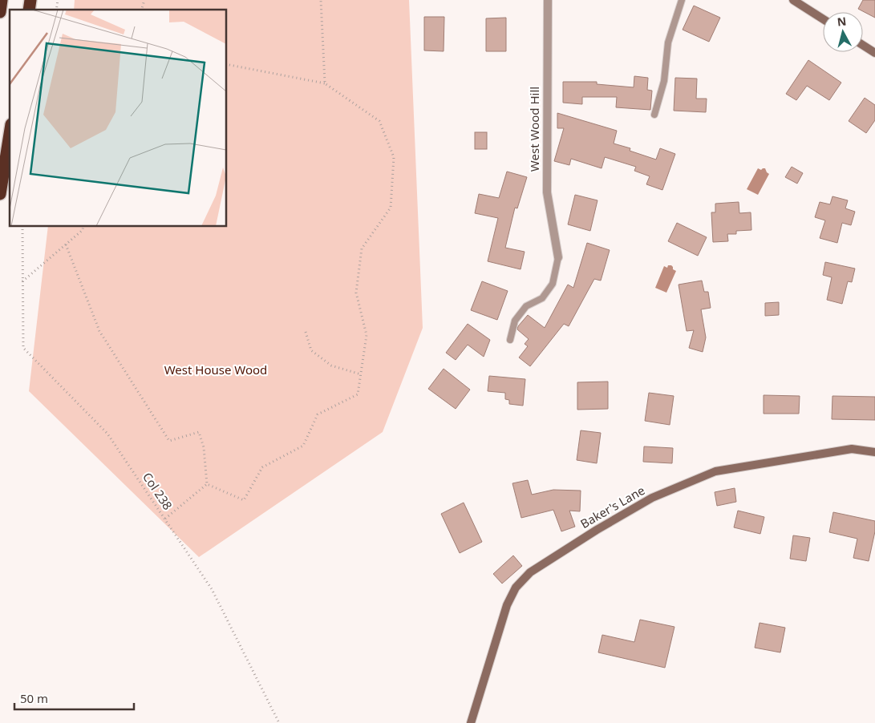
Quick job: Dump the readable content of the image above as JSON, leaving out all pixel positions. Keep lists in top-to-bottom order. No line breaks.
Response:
{"streets":{"street":["West Wood Hill","Baker's Lane"],"path":["Col 238"]},"parks":["West House Wood"],"scale_bar":"50 m","north":"top"}
